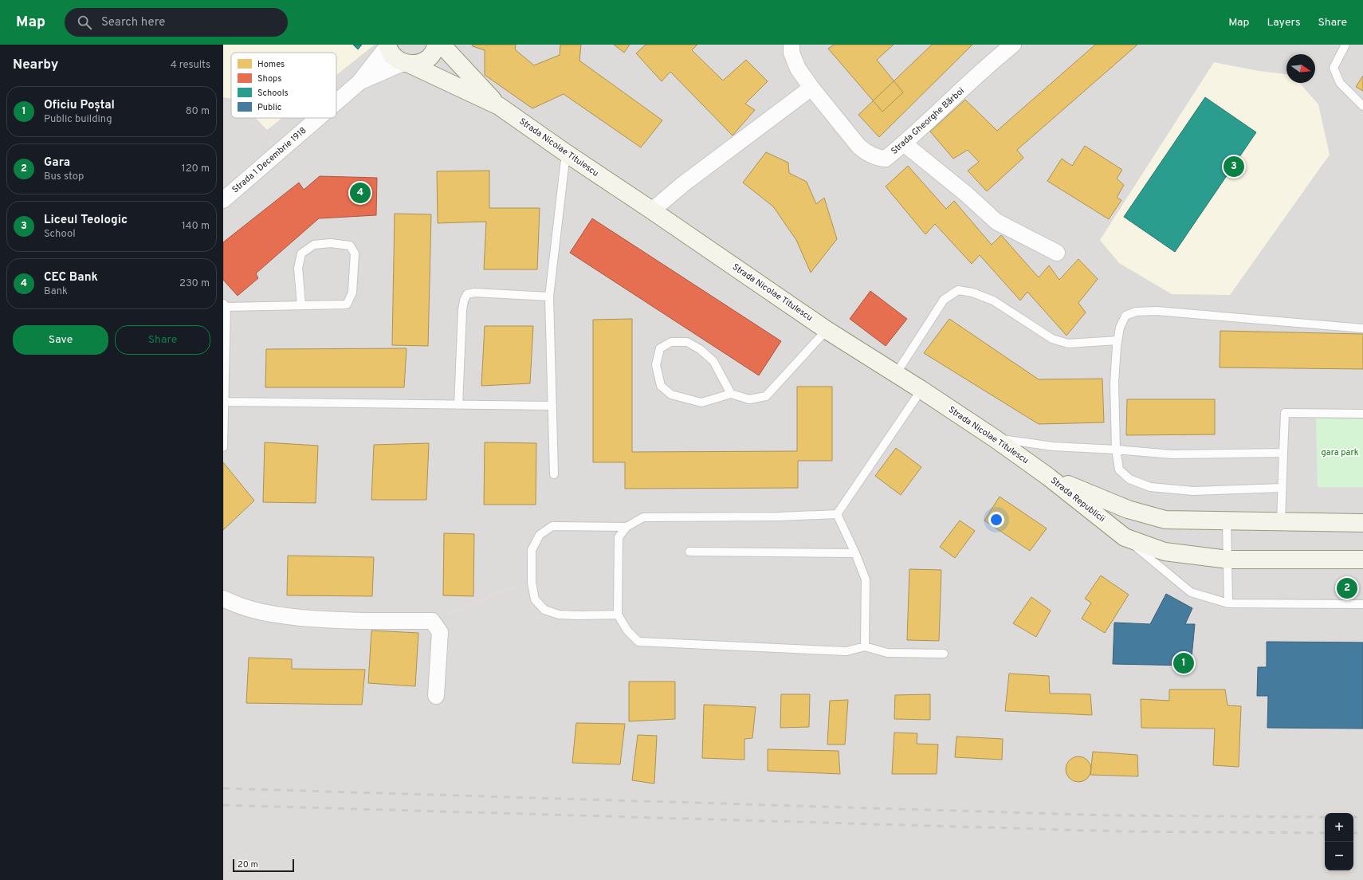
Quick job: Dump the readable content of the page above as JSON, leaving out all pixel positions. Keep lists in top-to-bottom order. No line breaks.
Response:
{"streets":{"main road":["Strada Nicolae Titulescu","Strada Republicii"],"street":["Strada Gheorghe Bărboi","Strada 1 Decembrie 1918"]},"crossings":[["Strada Nicolae Titulescu","Strada 1 Decembrie 1918"],["Strada Nicolae Titulescu","Strada Republicii"]],"parks":["gara park"],"legend":["Homes","Shops","Schools","Public"],"scale_bar":"20 m","north":"right","page":{"header":"Map","search":"Search here","nav":["Map","Layers","Share"],"heading":["Nearby","4 results"],"list":[{"mark":"1","name":"Oficiu Poștal","note":"Public building","value":"80 m"},{"mark":"2","name":"Gara","note":"Bus stop","value":"120 m"},{"mark":"3","name":"Liceul Teologic","note":"School","value":"140 m"},{"mark":"4","name":"CEC Bank","note":"Bank","value":"230 m"}],"pins":["3","4","2","1"],"buttons":["Save","Share"],"map_buttons":["+","−"],"scale":"20 m"}}
